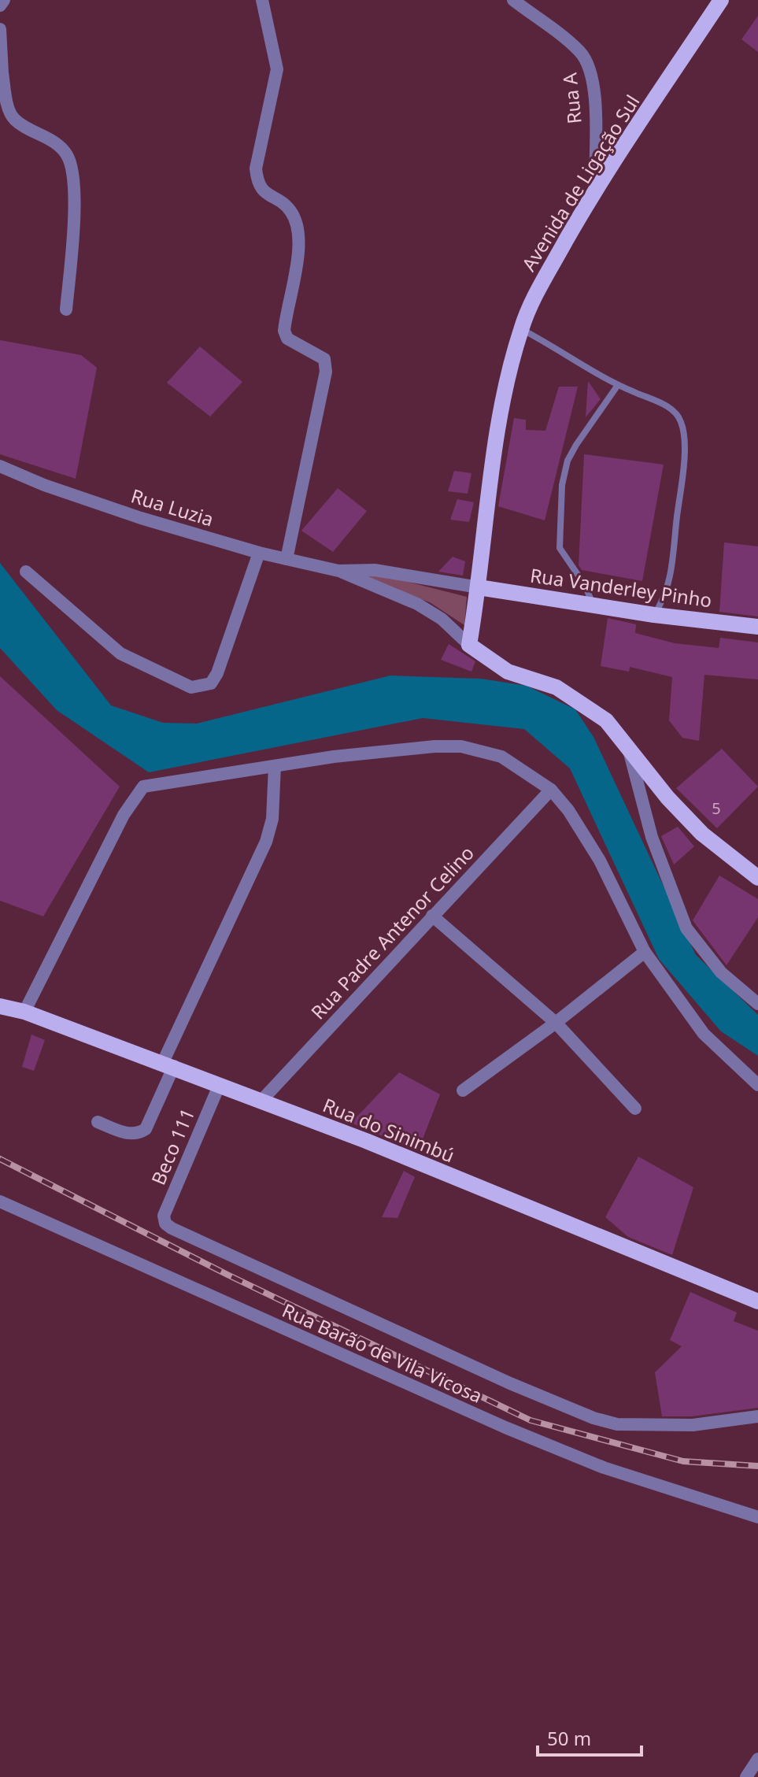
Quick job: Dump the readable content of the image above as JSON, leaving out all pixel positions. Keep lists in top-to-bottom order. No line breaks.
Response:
{"streets":{"main road":["Avenida de Ligação Sul","Rua Vanderley Pinho","Rua do Sinimbú"],"street":["Rua A","Rua Luzia","Rua Padre Antenor Celino","Beco 111","Rua Barão de Vila Vicosa"]},"crossings":[["Rua A","Avenida de Ligação Sul"],["Avenida de Ligação Sul","Rua Luzia"],["Avenida de Ligação Sul","Rua Vanderley Pinho"],["Rua Luzia","Rua Vanderley Pinho"],["Rua Padre Antenor Celino","Rua do Sinimbú"],["Rua do Sinimbú","Beco 111"]],"house_numbers":["5"],"scale_bar":"50 m"}
